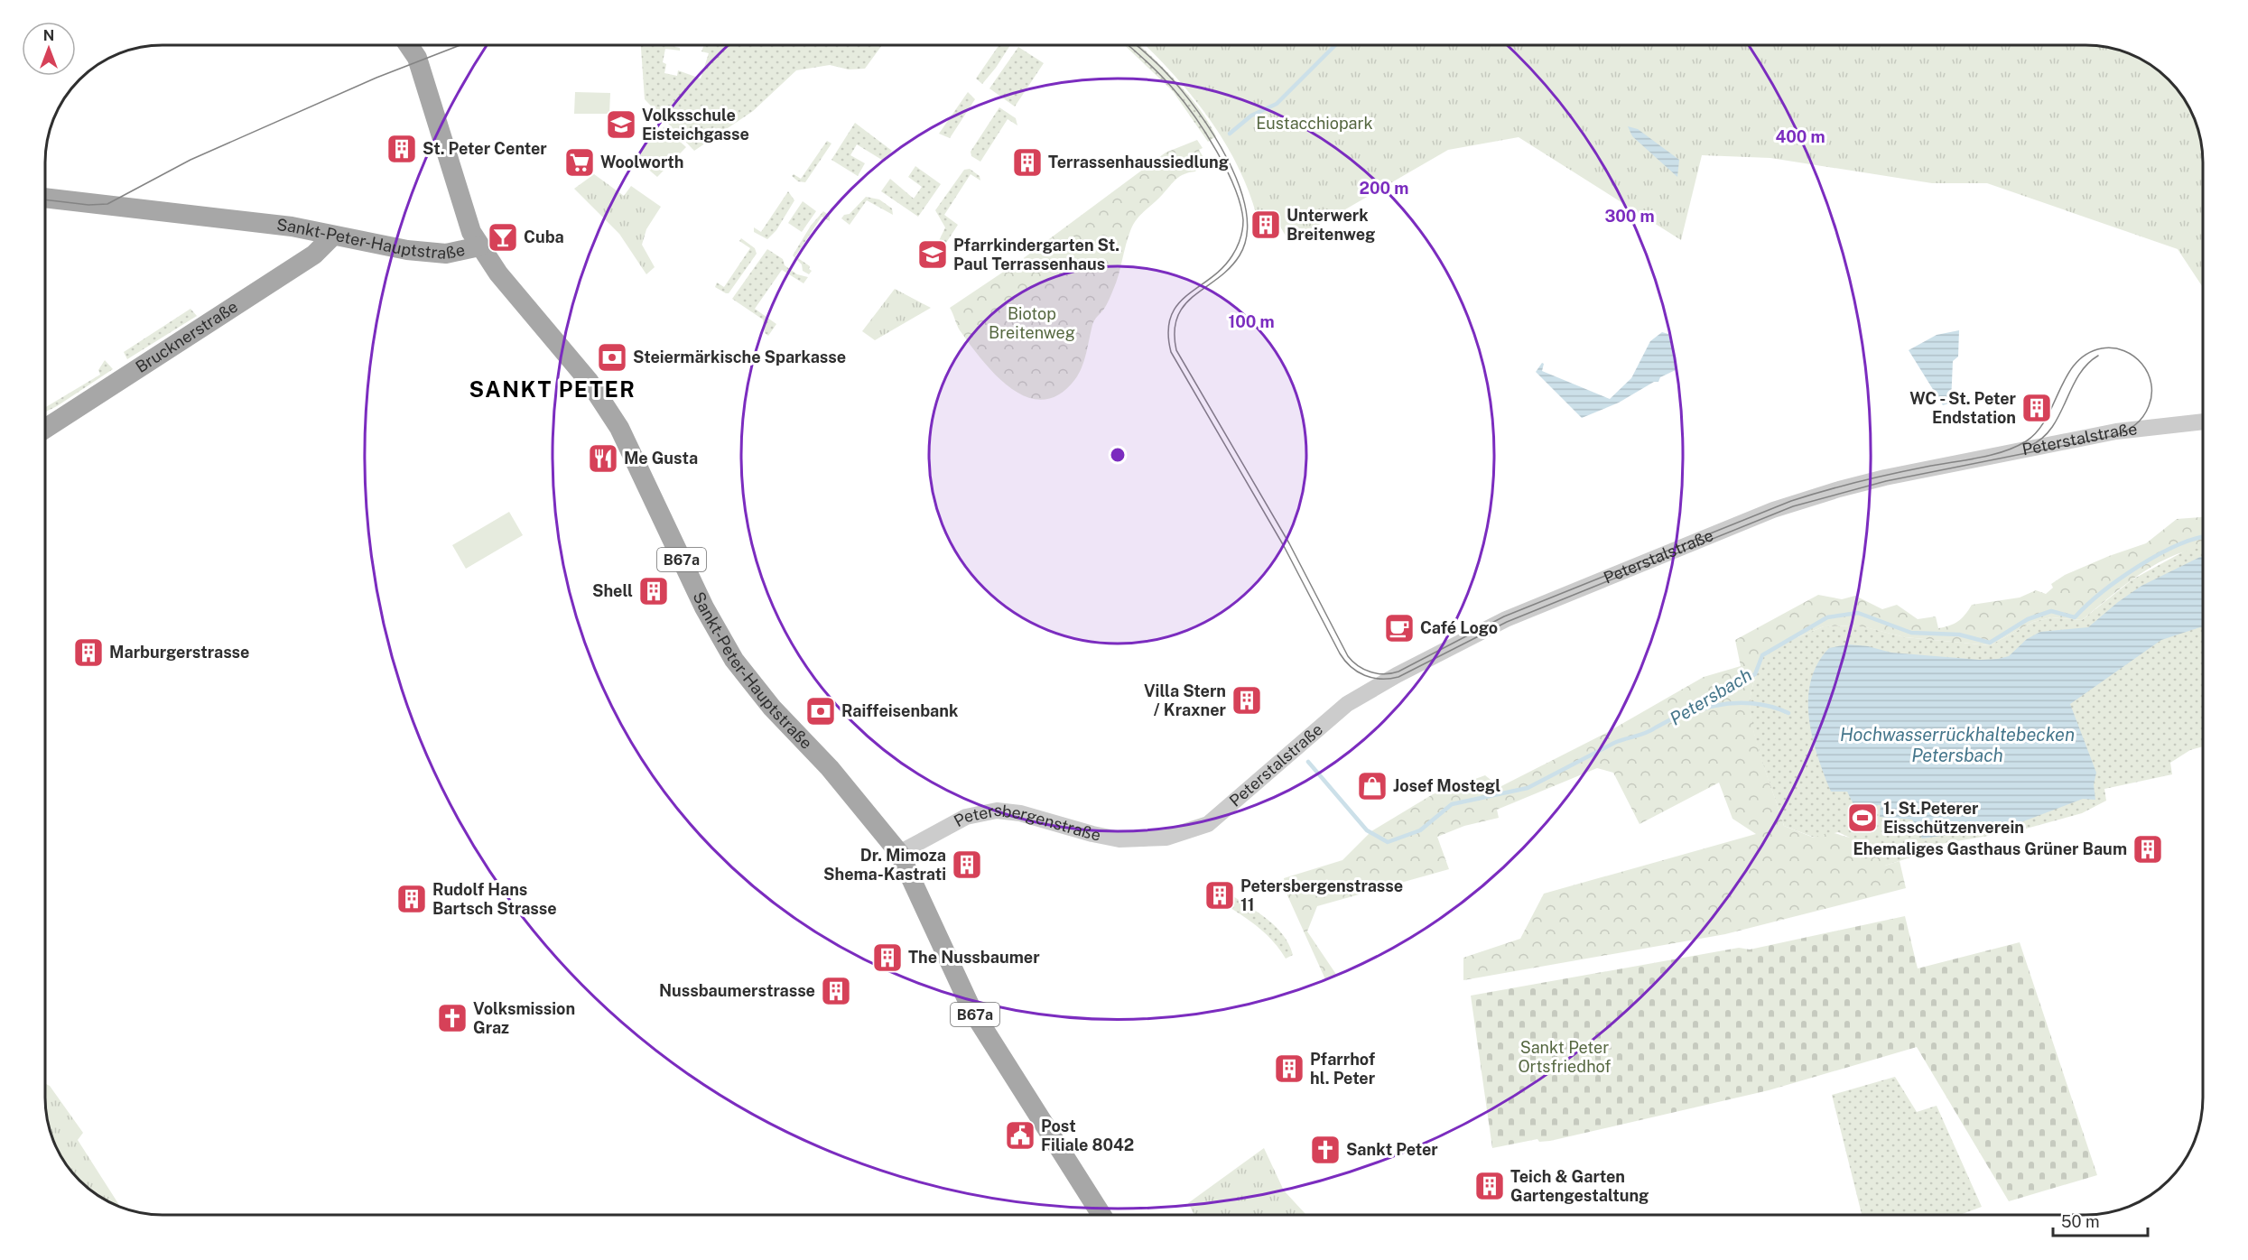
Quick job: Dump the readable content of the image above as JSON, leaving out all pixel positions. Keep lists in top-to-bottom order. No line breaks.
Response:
{"streets":{"main road":["Sankt-Peter-Hauptstraße","Brucknerstraße","B67a"],"street":["Peterstalstraße","Petersbergenstraße"]},"crossings":[["Sankt-Peter-Hauptstraße","Brucknerstraße"],["Sankt-Peter-Hauptstraße","B67a"],["Sankt-Peter-Hauptstraße","Petersbergenstraße"],["Peterstalstraße","Petersbergenstraße"]],"districts":["SANKT PETER"],"water":["Petersbach","Hochwasserrückhaltebecken Petersbach"],"parks":["Eustacchiopark","Biotop Breitenweg","Sankt Peter Ortsfriedhof"],"places":{"school or university":["Volksschule Eisteichgasse","Pfarrkindergarten St. Paul Terrassenhaus"],"building":["St. Peter Center","Terrassenhaussiedlung","Unterwerk Breitenweg","WC - St. Peter Endstation","Shell","Marburgerstrasse","Villa Stern / Kraxner","Ehemaliges Gasthaus Grüner Baum","Dr. Mimoza Shema-Kastrati","Petersbergenstrasse 11","Rudolf Hans Bartsch Strasse","The Nussbaumer","Nussbaumerstrasse","Pfarrhof hl. Peter","Teich & Garten Gartengestaltung"],"supermarket":["Woolworth"],"bar":["Cuba"],"bank":["Steiermärkische Sparkasse","Raiffeisenbank"],"restaurant":["Me Gusta"],"cafe":["Café Logo"],"shop":["Josef Mostegl"],"sports":["1. St.Peterer Eisschützenverein"],"church":["Volksmission Graz","Sankt Peter"],"public building":["Post Filiale 8042"]},"scale_bar":"50 m","north":"top","rings":["400 m","200 m","300 m","100 m"]}
